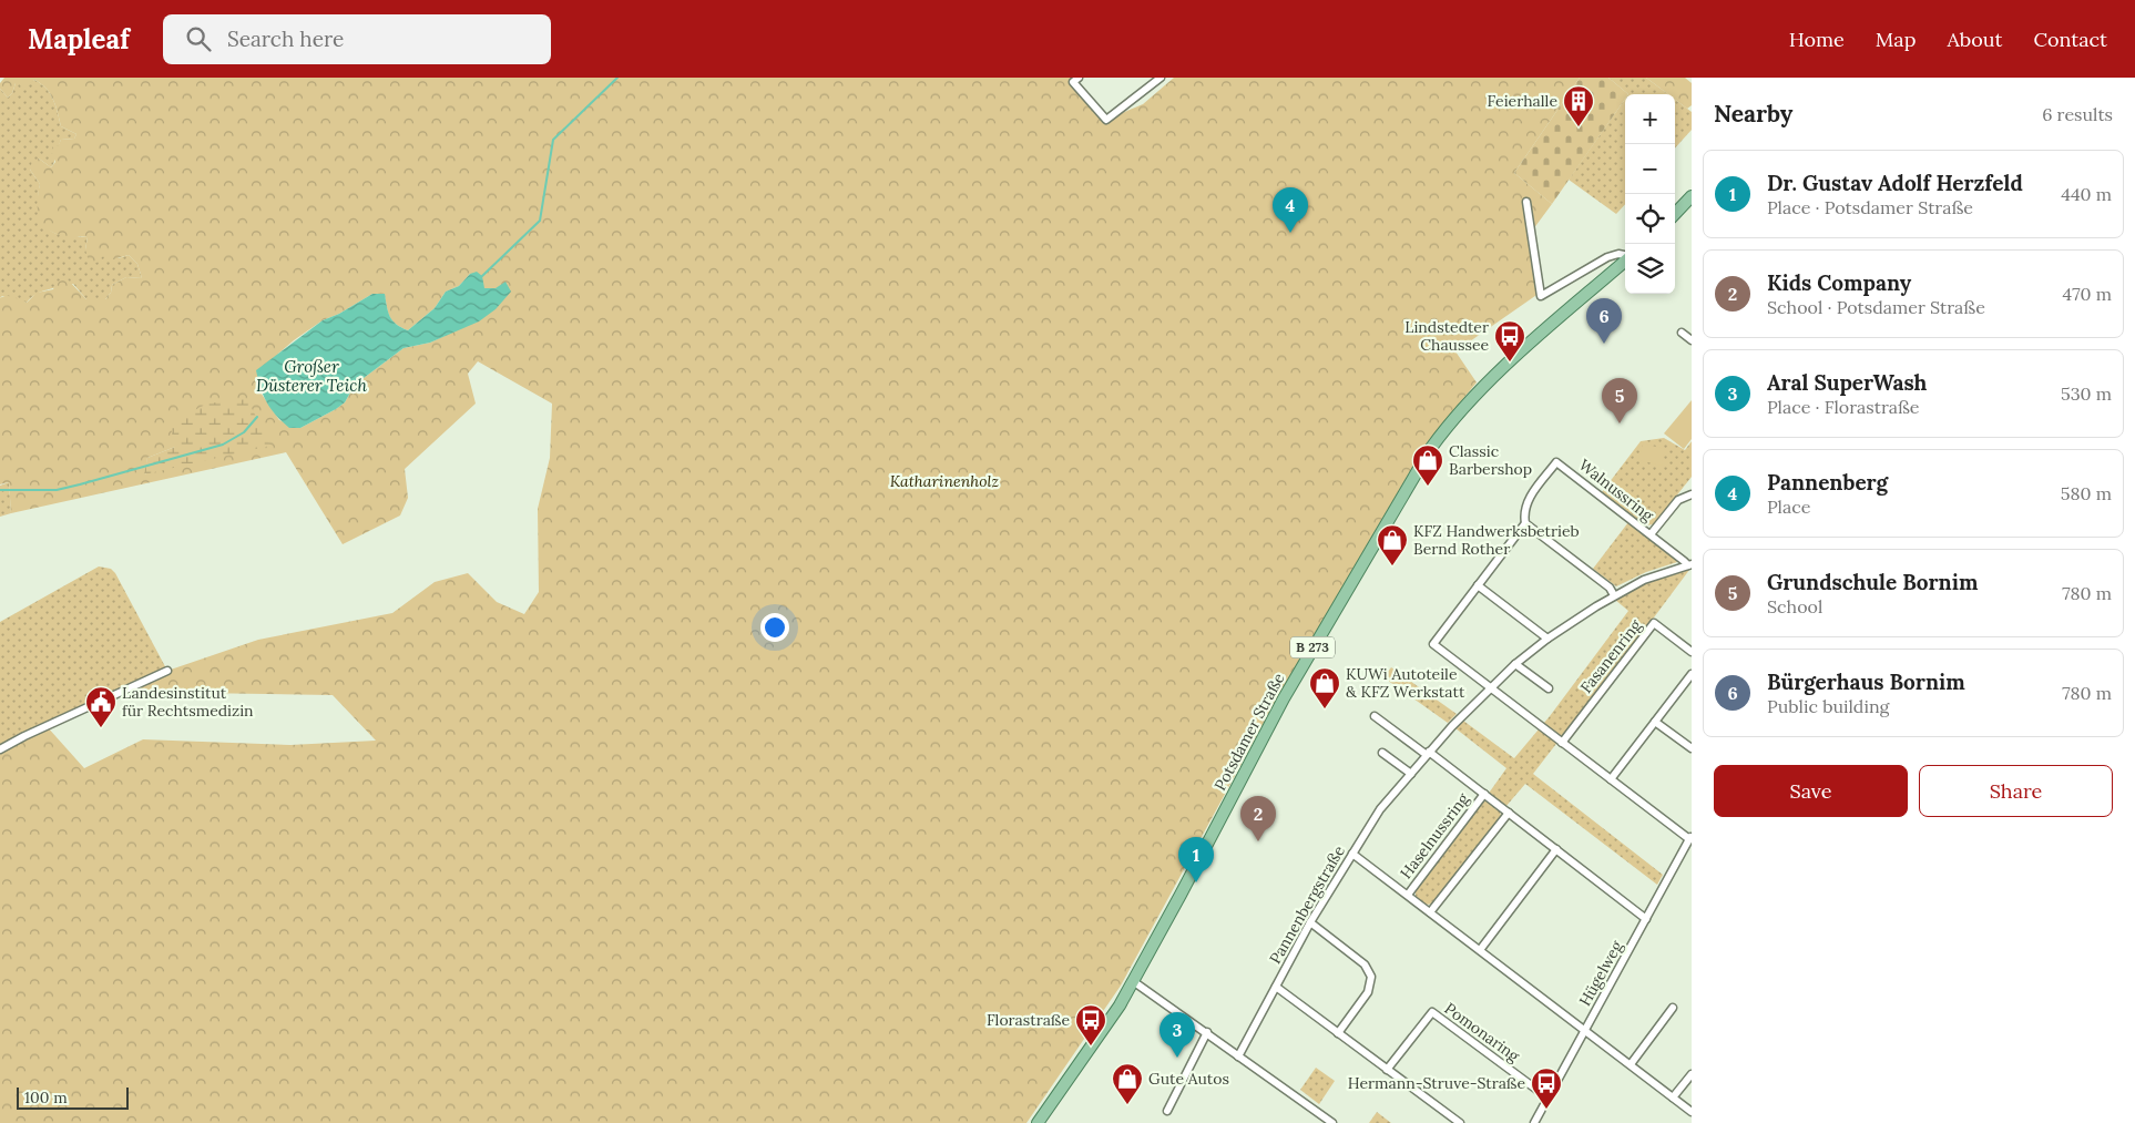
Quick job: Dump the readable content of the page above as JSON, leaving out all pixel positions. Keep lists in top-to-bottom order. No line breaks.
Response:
{"streets":{"main road":["B 273","Potsdamer Straße"],"street":["Walnussring","Fasanenring","Haselnussring","Pannenbergstraße","Hügelweg","Pomonaring"]},"crossings":[["Walnussring","Pannenbergstraße"],["Haselnussring","Pannenbergstraße"],["Haselnussring","Hügelweg"],["Hügelweg","Pomonaring"]],"water":["Großer Düsterer Teich"],"parks":["Katharinenholz"],"places":{"building":["Feierhalle"],"bus stop":["Lindstedter Chaussee","Florastraße","Hermann-Struve-Straße"],"shop":["Classic Barbershop","KFZ Handwerksbetrieb Bernd Rother","KUWi Autoteile & KFZ Werkstatt","Gute Autos"],"public building":["Landesinstitut für Rechtsmedizin"]},"scale_bar":"100 m","page":{"header":"Mapleaf","search":"Search here","nav":["Home","Map","About","Contact"],"heading":["Nearby","6 results"],"map_buttons":["+","−"],"list":[{"mark":"1","name":"Dr. Gustav Adolf Herzfeld","note":"Place · Potsdamer Straße","value":"440 m"},{"mark":"2","name":"Kids Company","note":"School · Potsdamer Straße","value":"470 m"},{"mark":"3","name":"Aral SuperWash","note":"Place · Florastraße","value":"530 m"},{"mark":"4","name":"Pannenberg","note":"Place","value":"580 m"},{"mark":"5","name":"Grundschule Bornim","note":"School","value":"780 m"},{"mark":"6","name":"Bürgerhaus Bornim","note":"Public building","value":"780 m"}],"pins":["4","6","5","2","1","3"],"buttons":["Save","Share"],"scale":"100 m"}}
